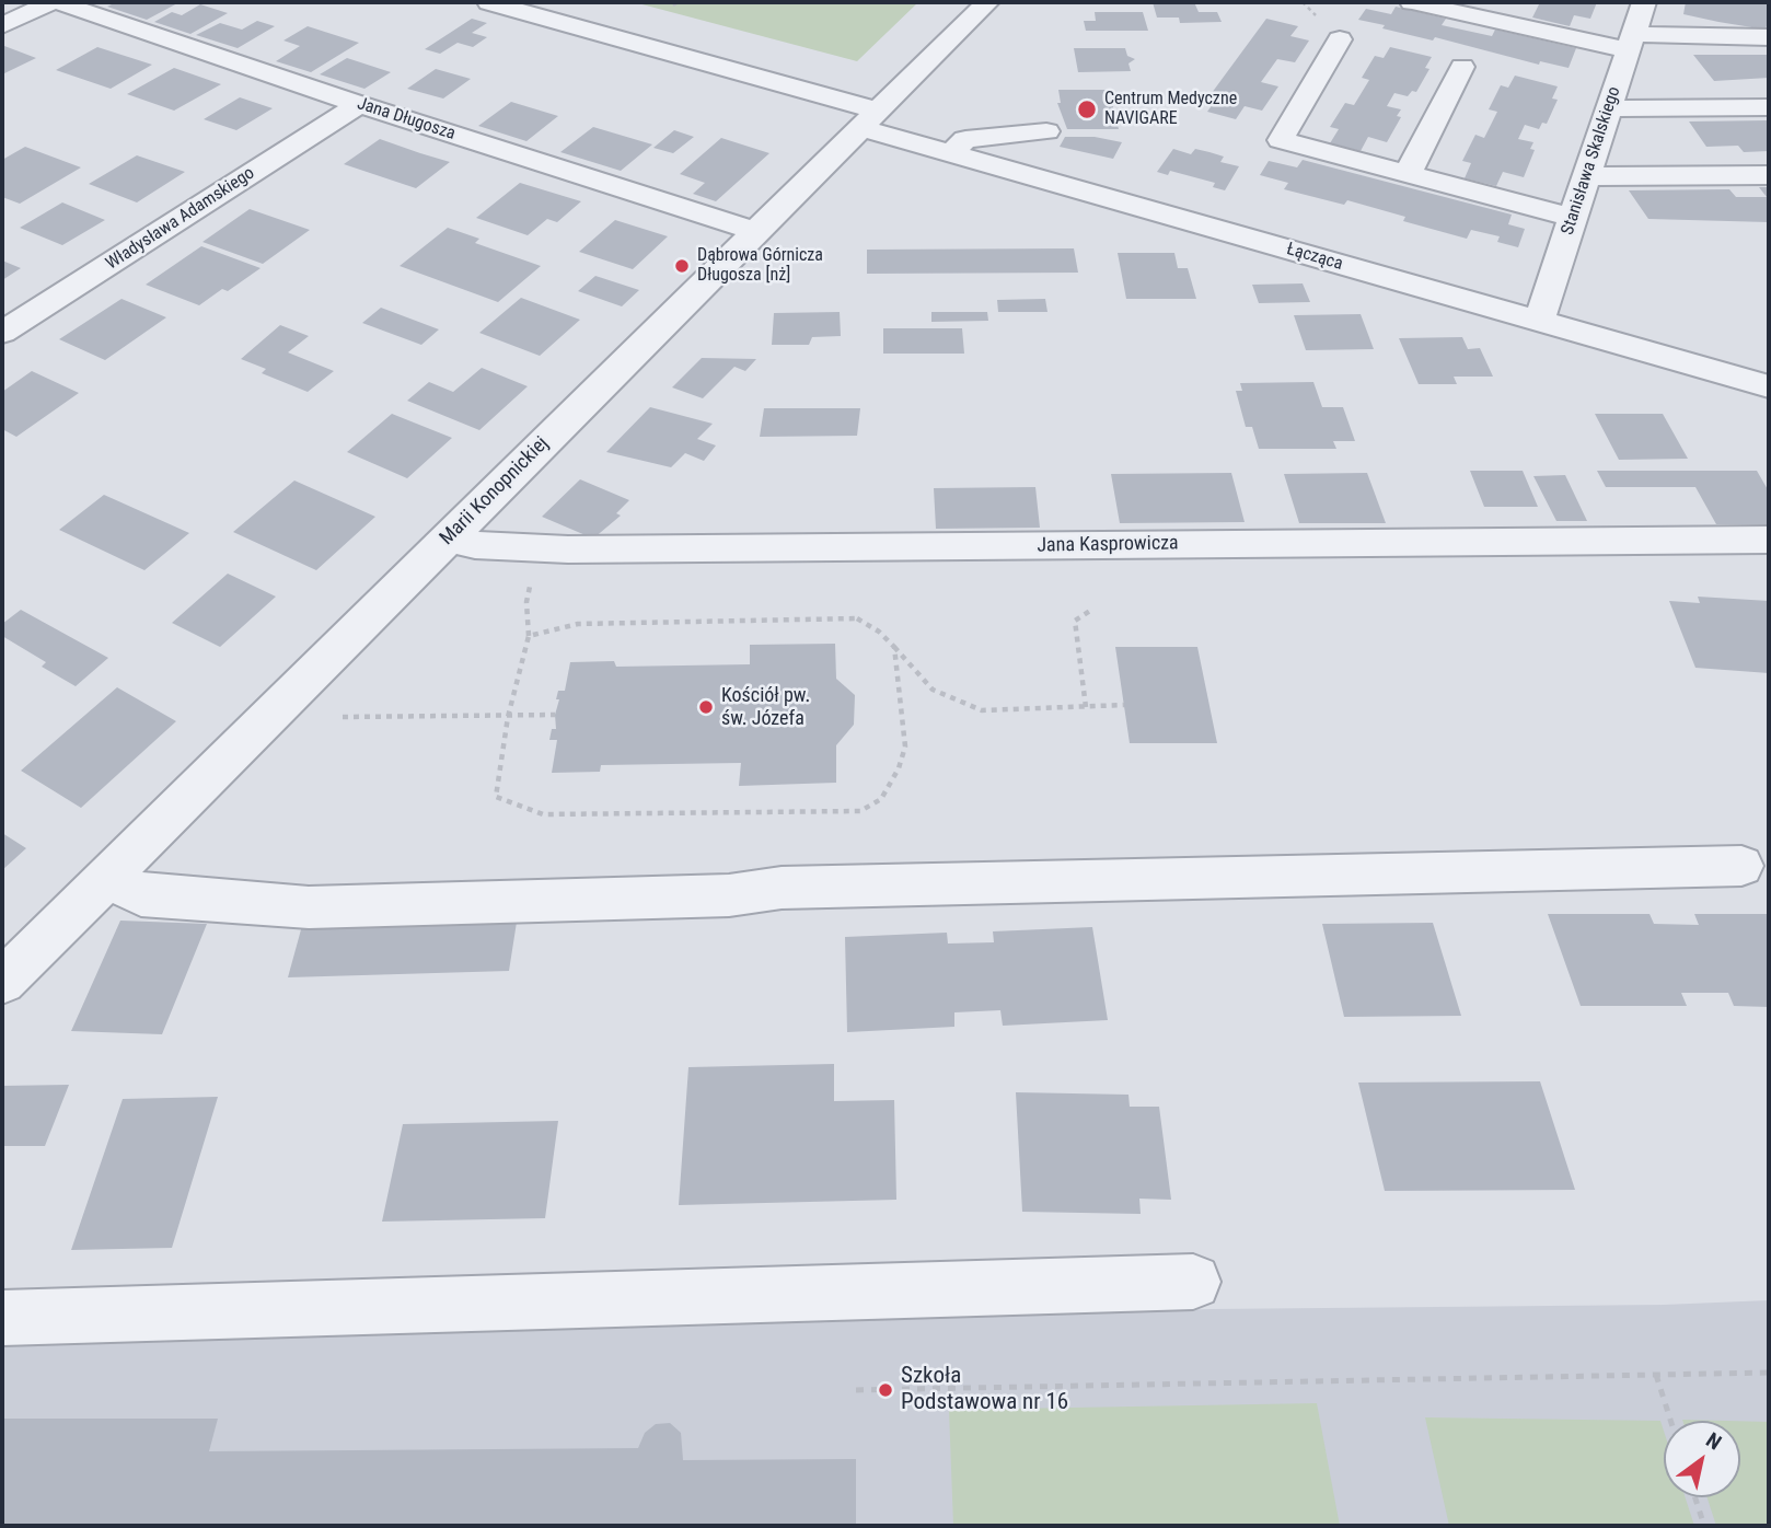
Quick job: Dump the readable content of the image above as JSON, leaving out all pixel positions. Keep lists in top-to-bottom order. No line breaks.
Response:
{"streets":{"street":["Jana Długosza","Stanisława Skalskiego","Władysława Adamskiego","Łącząca","Marii Konopnickiej","Jana Kasprowicza"]},"crossings":[["Jana Długosza","Władysława Adamskiego"],["Jana Długosza","Marii Konopnickiej"],["Stanisława Skalskiego","Łącząca"],["Łącząca","Marii Konopnickiej"],["Marii Konopnickiej","Jana Kasprowicza"]],"places":["Centrum Medyczne NAVIGARE","Dąbrowa Górnicza Długosza [nż]","Kościół pw. św. Józefa","Szkoła Podstawowa nr 16"],"north":"top right"}
